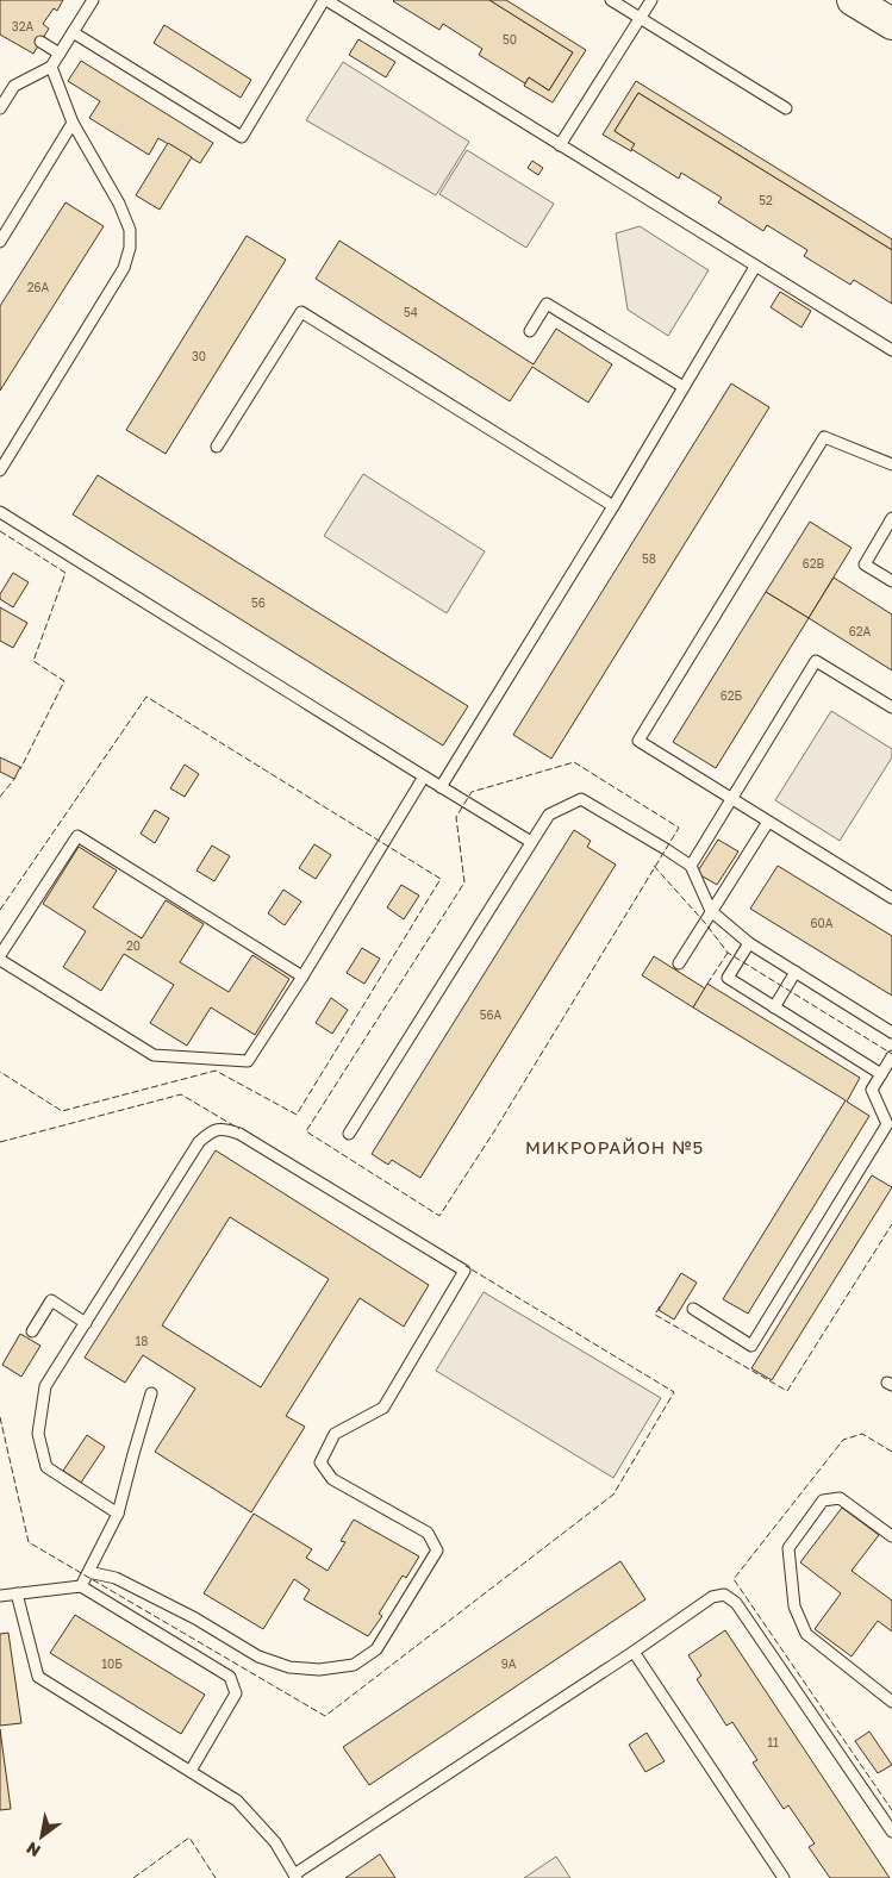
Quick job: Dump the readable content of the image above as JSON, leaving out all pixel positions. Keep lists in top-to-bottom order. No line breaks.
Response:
{"districts":["МИКРОРАЙОН №5"],"house_numbers":["32А","50","52","26А","54","30","58","62В","56","62А","62Б","60А","20","56А","18","10Б","9А","11"],"north":"bottom left"}
